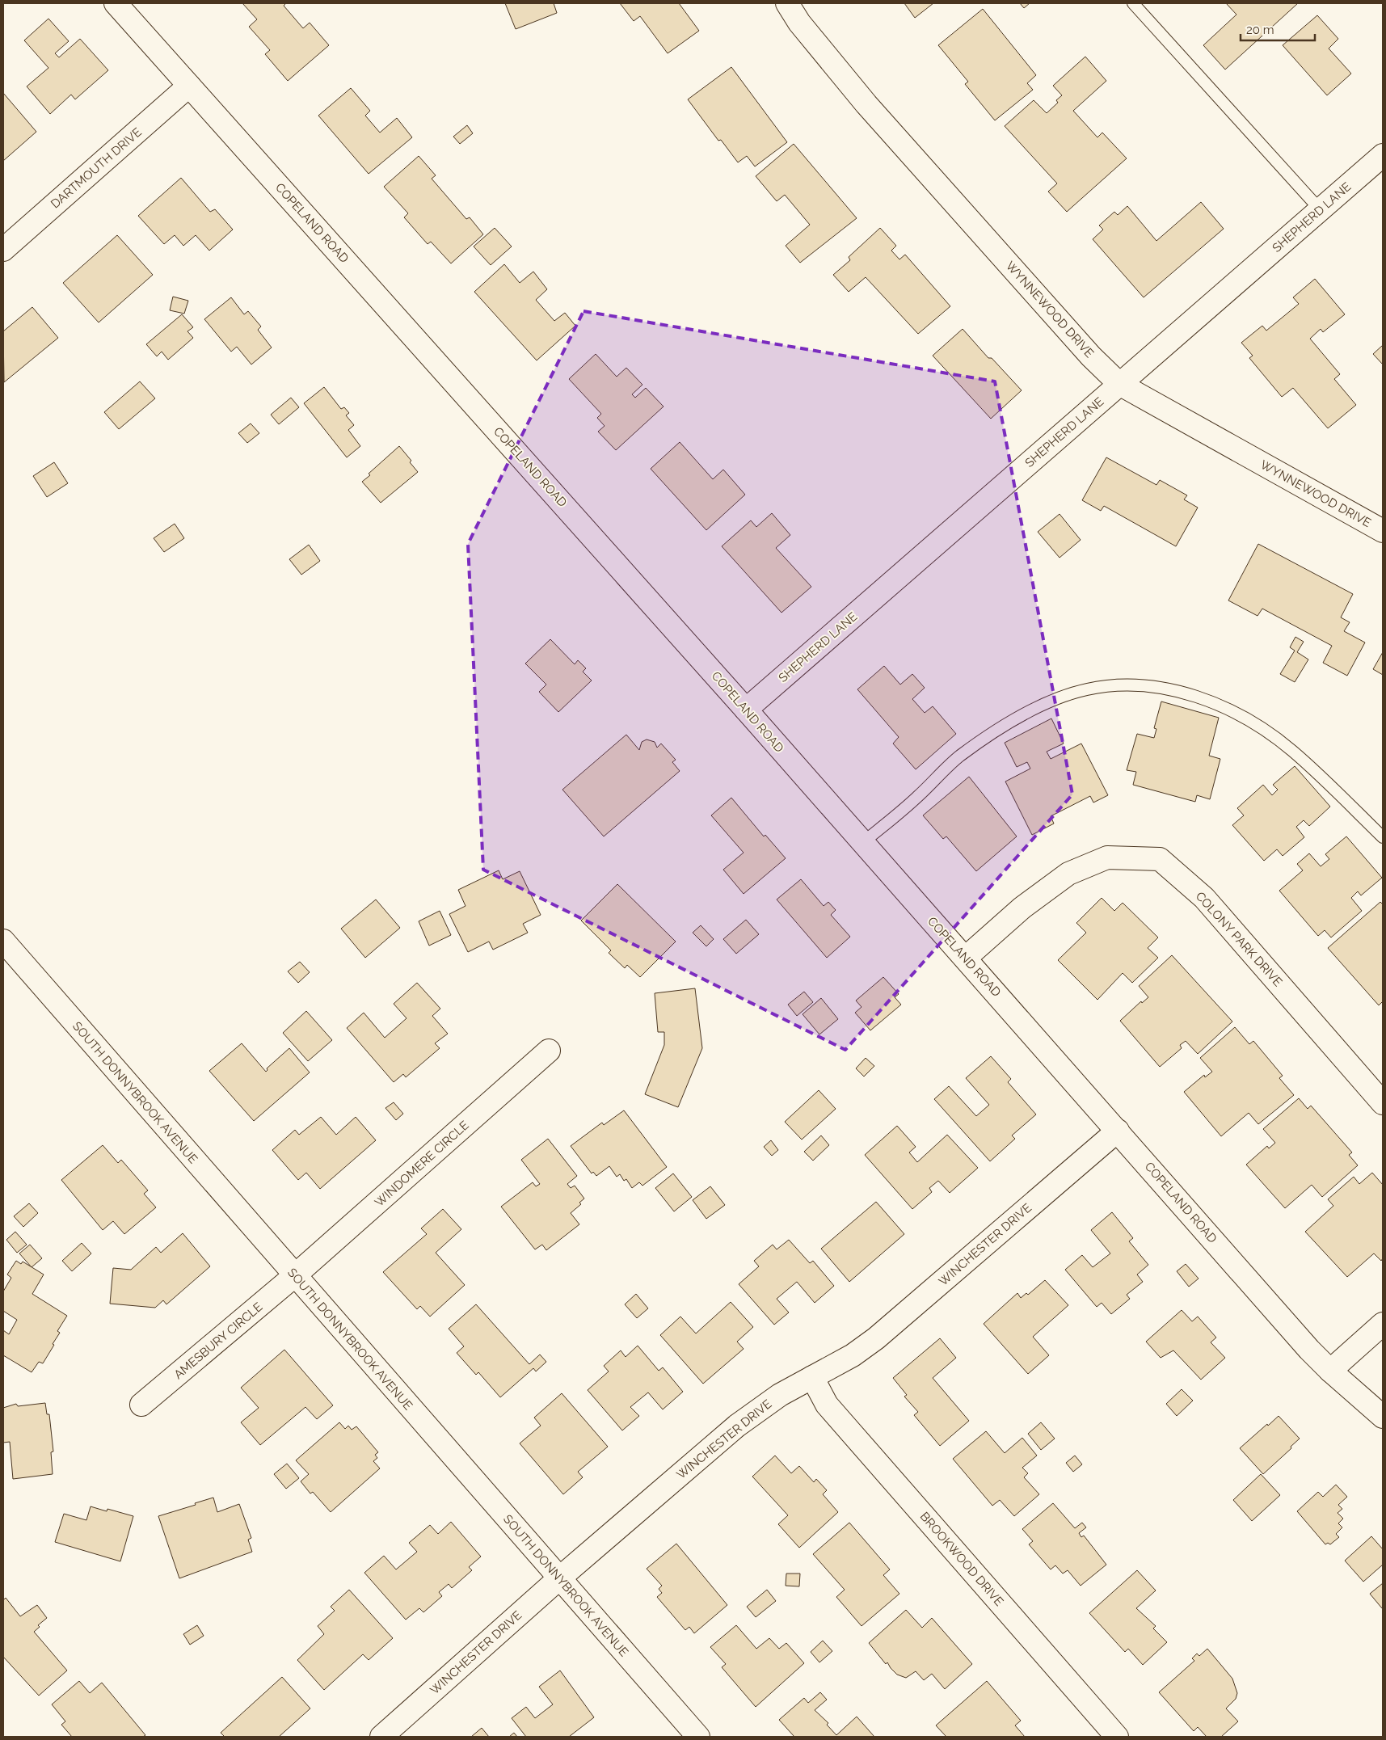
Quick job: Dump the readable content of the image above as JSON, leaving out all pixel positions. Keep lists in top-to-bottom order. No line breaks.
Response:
{"streets":{"street":["DARTMOUTH DRIVE","SHEPHERD LANE","COPELAND ROAD","WYNNEWOOD DRIVE","COLONY PARK DRIVE","SOUTH DONNYBROOK AVENUE","WINDOMERE CIRCLE","WINCHESTER DRIVE","AMESBURY CIRCLE","BROOKWOOD DRIVE"]},"crossings":[["DARTMOUTH DRIVE","COPELAND ROAD"],["SHEPHERD LANE","COPELAND ROAD"],["SHEPHERD LANE","WYNNEWOOD DRIVE"],["COPELAND ROAD","COLONY PARK DRIVE"],["COPELAND ROAD","WINCHESTER DRIVE"],["SOUTH DONNYBROOK AVENUE","WINDOMERE CIRCLE"],["SOUTH DONNYBROOK AVENUE","WINCHESTER DRIVE"],["SOUTH DONNYBROOK AVENUE","AMESBURY CIRCLE"],["WINDOMERE CIRCLE","AMESBURY CIRCLE"],["WINCHESTER DRIVE","BROOKWOOD DRIVE"]],"scale_bar":"20 m"}
